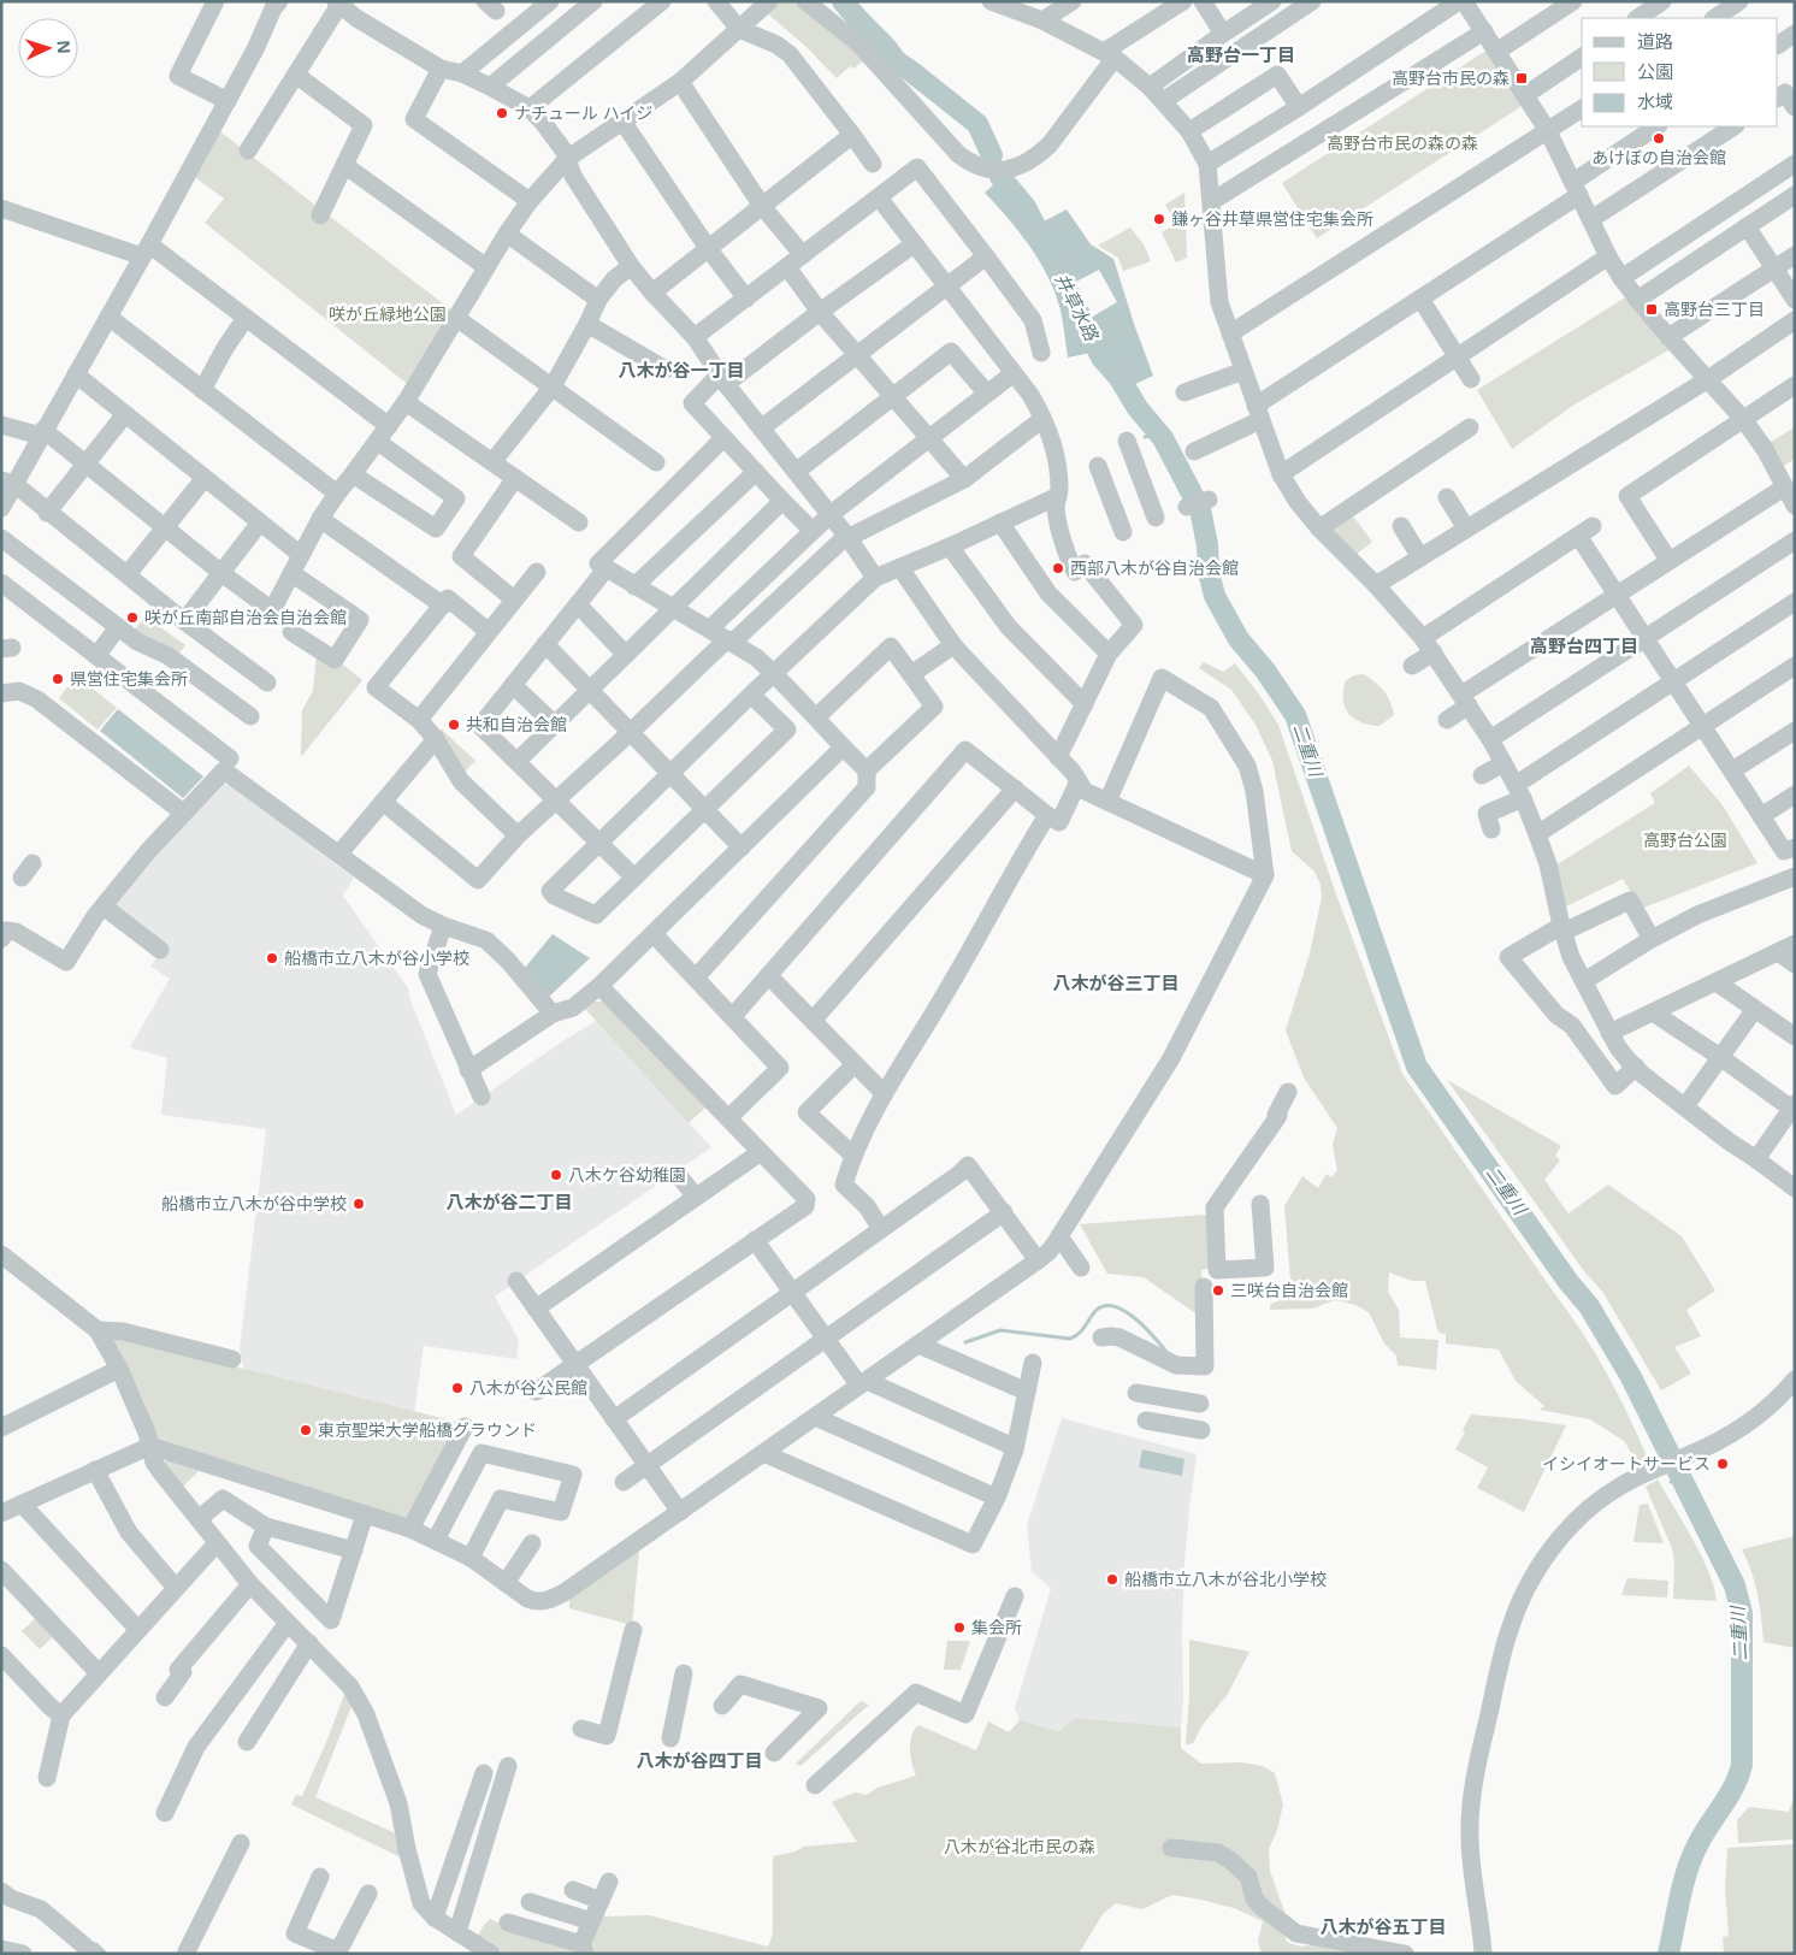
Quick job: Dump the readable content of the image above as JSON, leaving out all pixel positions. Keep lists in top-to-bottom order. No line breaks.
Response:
{"districts":["高野台一丁目","八木が谷一丁目","高野台四丁目","八木が谷三丁目","八木が谷二丁目","八木が谷四丁目","八木が谷五丁目"],"water":["井草水路","二重川"],"parks":["高野台市民の森の森","咲が丘緑地公園","高野台公園","八木が谷北市民の森"],"places":{"transit":["高野台市民の森","高野台三丁目"],"other":["ナチュール ハイジ","あけぼの自治会館","鎌ヶ谷井草県営住宅集会所","西部八木が谷自治会館","咲が丘南部自治会自治会館","県営住宅集会所","共和自治会館","船橋市立八木が谷小学校","八木ケ谷幼稚園","船橋市立八木が谷中学校","三咲台自治会館","八木が谷公民館","東京聖栄大学船橋グラウンド","イシイオートサービス","船橋市立八木が谷北小学校","集会所"]},"legend":["道路","公園","水域"],"north":"right"}
